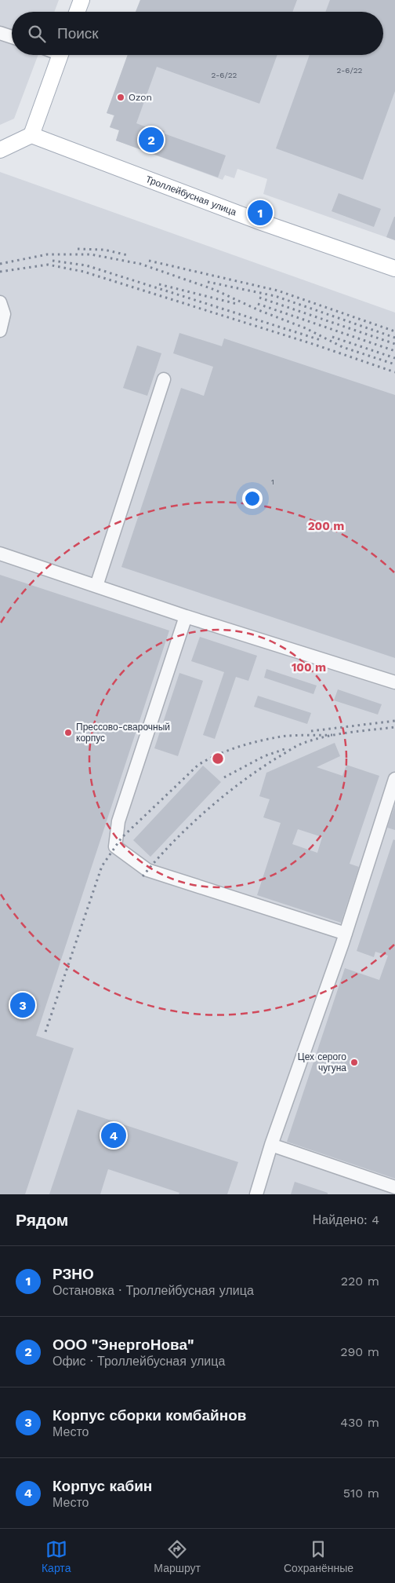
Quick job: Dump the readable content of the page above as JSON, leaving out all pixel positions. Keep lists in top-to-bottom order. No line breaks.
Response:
{"streets":{"main road":["Троллейбусная улица"]},"places":["Ozon","Прессово-сварочный корпус","Цех серого чугуна"],"house_numbers":["2-6/22","2-6/22","1"],"page":{"search":"Поиск","pins":["2","1","3","4"],"heading":["Рядом","Найдено: 4"],"list":[{"mark":"1","name":"РЗНО","note":"Остановка · Троллейбусная улица","value":"220 m"},{"mark":"2","name":"ООО \"ЭнергоНова\"","note":"Офис · Троллейбусная улица","value":"290 m"},{"mark":"3","name":"Корпус сборки комбайнов","note":"Место","value":"430 m"},{"mark":"4","name":"Корпус кабин","note":"Место","value":"510 m"}],"nav":["Карта","Маршрут","Сохранённые"]},"rings":["200 m","100 m"]}
